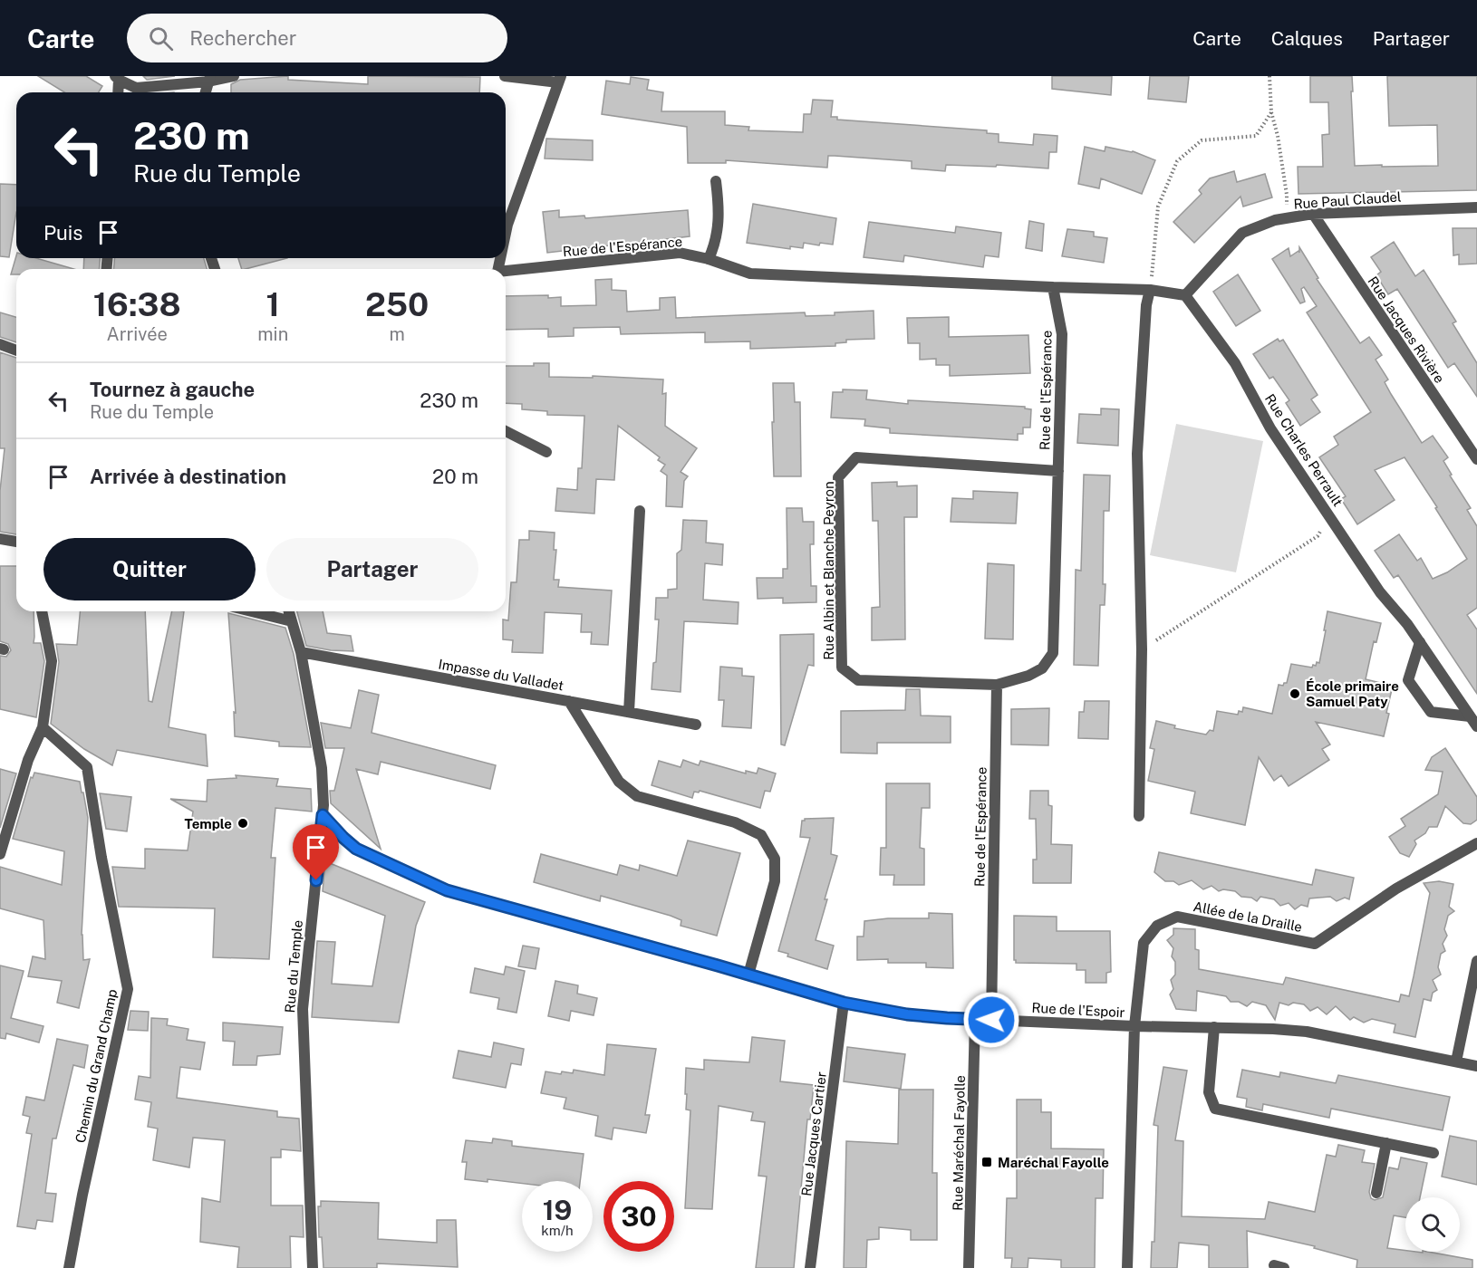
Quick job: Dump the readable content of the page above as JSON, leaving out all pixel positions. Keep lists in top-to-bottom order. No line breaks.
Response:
{"streets":{"street":["Rue Paul Claudel","Rue de l'Espérance","Rue Jacques Rivière","Rue Charles Perrault","Rue Albin et Blanche Peyron","Impasse du Valladet","Allée de la Draille","Rue du Temple","Rue de l'Espoir","Chemin du Grand Champ","Rue Jacques Cartier","Rue Maréchal Fayolle"]},"crossings":[["Rue Paul Claudel","Rue Jacques Rivière"],["Rue Paul Claudel","Rue Charles Perrault"],["Rue de l'Espérance","Rue Albin et Blanche Peyron"],["Rue de l'Espérance","Rue de l'Espoir"],["Impasse du Valladet","Rue du Temple"],["Allée de la Draille","Rue de l'Espoir"],["Rue du Temple","Rue de l'Espoir"],["Rue de l'Espoir","Rue Jacques Cartier"],["Rue de l'Espoir","Rue Maréchal Fayolle"]],"places":{"other":["École primaire Samuel Paty","Temple"],"transit":["Maréchal Fayolle"]},"page":{"header":"Carte","search":"Rechercher","nav":["Carte","Calques","Partager"],"turn":["230 m","Rue du Temple"],"then":"Puis","eta":["16:38","Arrivée","1","min","250","m"],"list":[{"name":"Tournez à gauche","note":"Rue du Temple","value":"230 m"},{"name":"Arrivée à destination","value":"20 m"}],"buttons":["Quitter","Partager"],"speed":"19 km/h","limit":"30"}}
